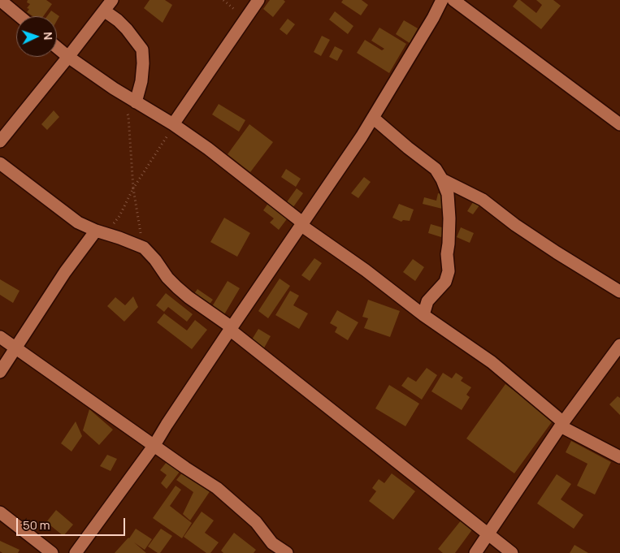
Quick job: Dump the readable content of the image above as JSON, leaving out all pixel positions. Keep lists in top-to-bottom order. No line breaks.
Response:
{"scale_bar":"50 m","north":"right"}
